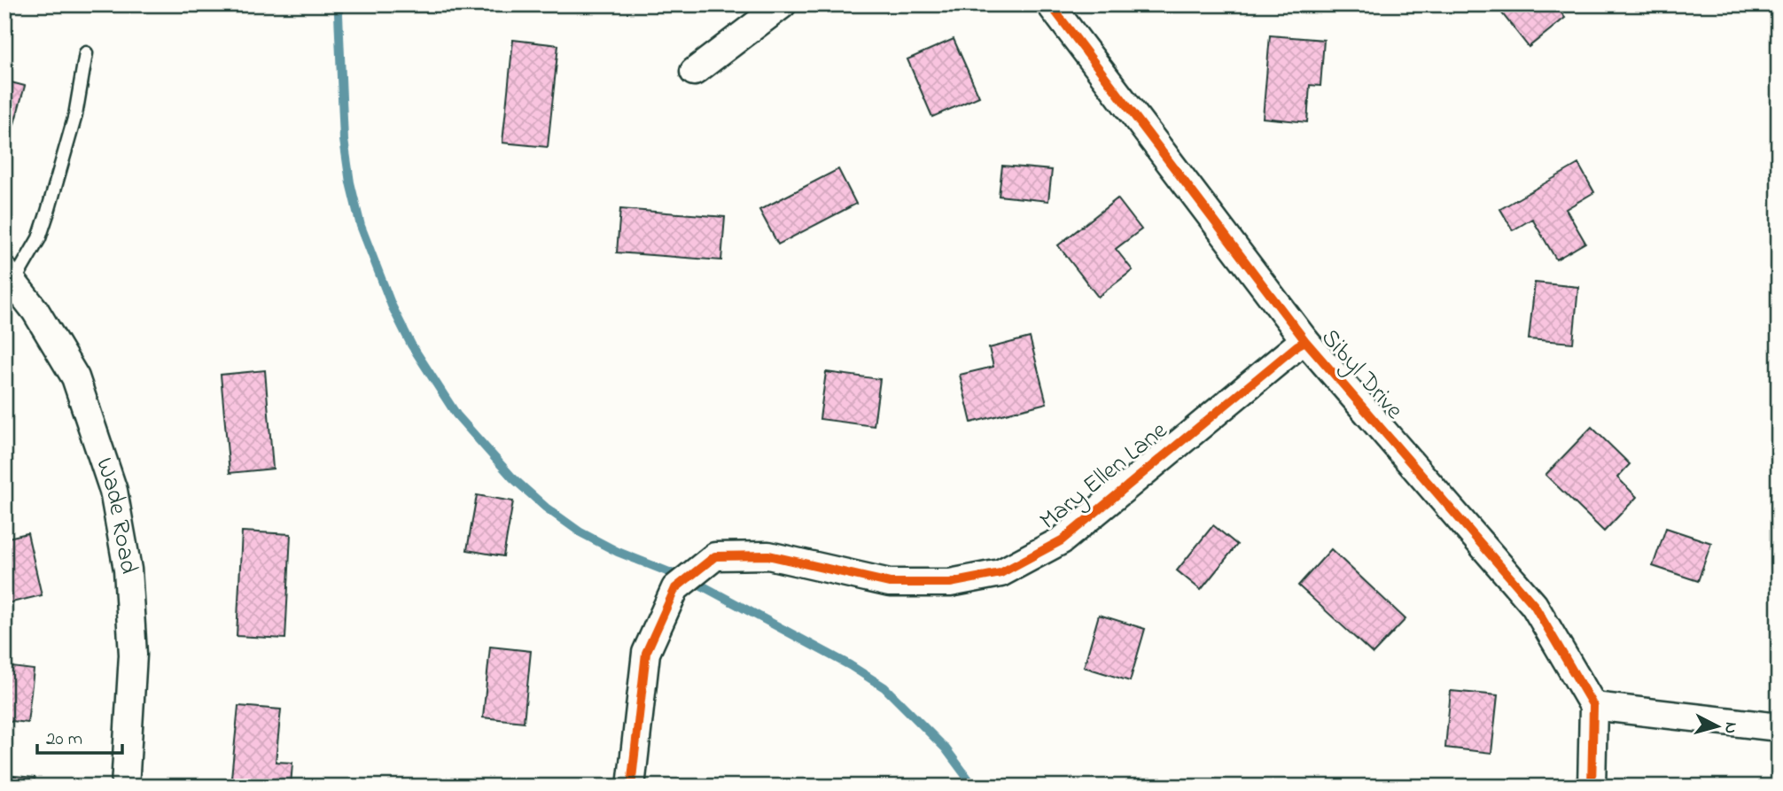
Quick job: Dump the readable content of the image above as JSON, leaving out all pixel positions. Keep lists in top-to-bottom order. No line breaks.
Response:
{"streets":{"street":["Sibyl Drive","Mary Ellen Lane","Wade Road"]},"crossings":[["Sibyl Drive","Mary Ellen Lane"]],"scale_bar":"20 m","north":"right"}
